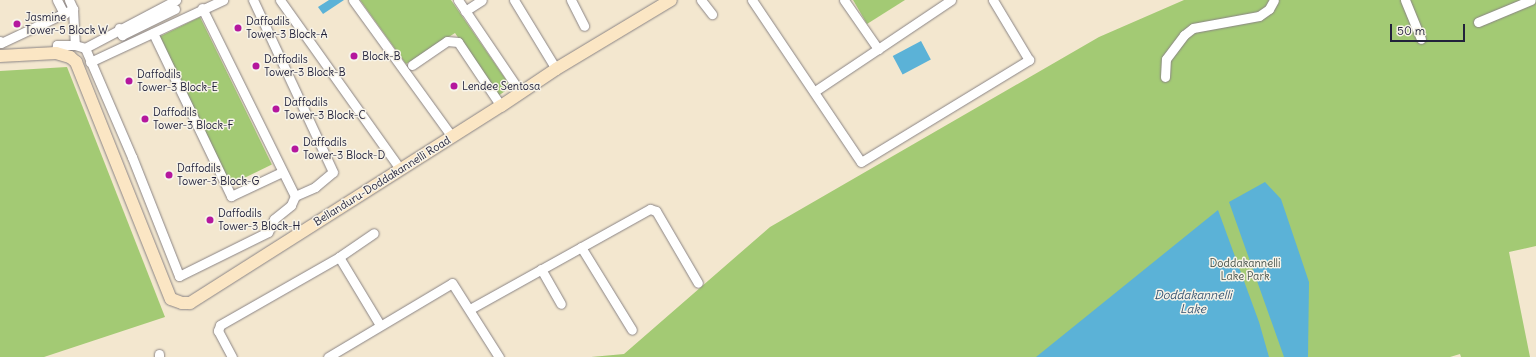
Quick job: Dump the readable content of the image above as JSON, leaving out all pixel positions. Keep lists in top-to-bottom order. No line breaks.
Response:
{"streets":{"street":["Bellanduru-Doddakannelli Road"]},"water":["Doddakannelli Lake"],"parks":["Doddakannelli Lake Park"],"places":["Jasmine Tower-5 Block W","Daffodils Tower-3 Block-A","Block-B","Daffodils Tower-3 Block-B","Daffodils Tower-3 Block-E","Lendee Sentosa","Daffodils Tower-3 Block-C","Daffodils Tower-3 Block-F","Daffodils Tower-3 Block-D","Daffodils Tower-3 Block-G","Daffodils Tower-3 Block-H"],"scale_bar":"50 m"}
